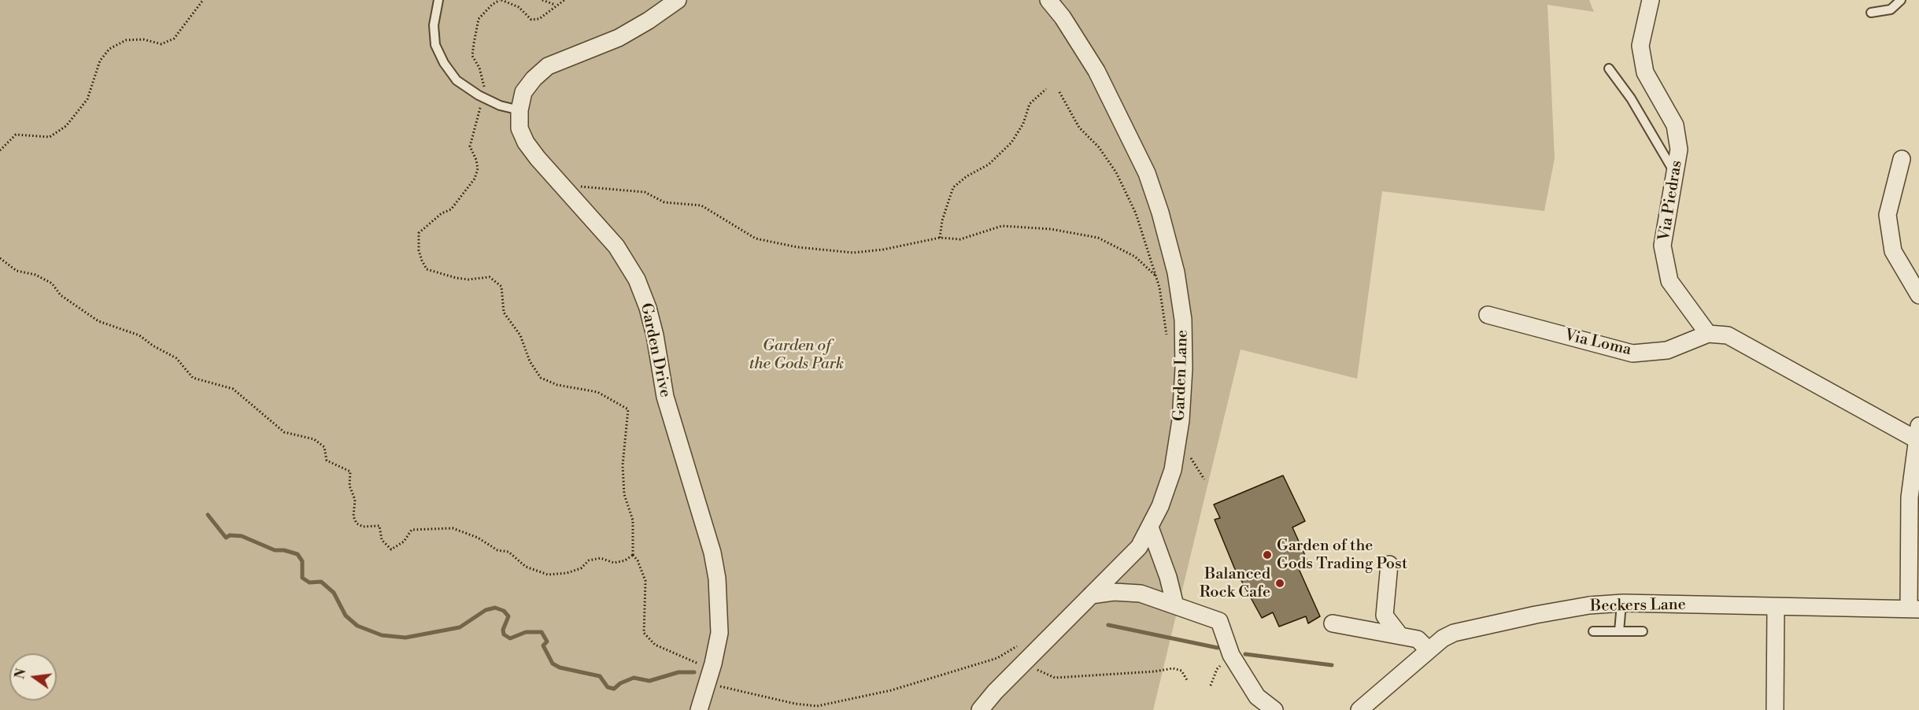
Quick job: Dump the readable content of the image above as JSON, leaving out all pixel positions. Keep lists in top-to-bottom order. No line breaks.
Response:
{"streets":{"street":["Via Piedras","Via Loma","Garden Drive","Garden Lane","Beckers Lane"]},"crossings":[["Via Piedras","Via Loma"]],"parks":["Garden of the Gods Park"],"places":["Garden of the Gods Trading Post","Balanced Rock Cafe"],"north":"left"}
